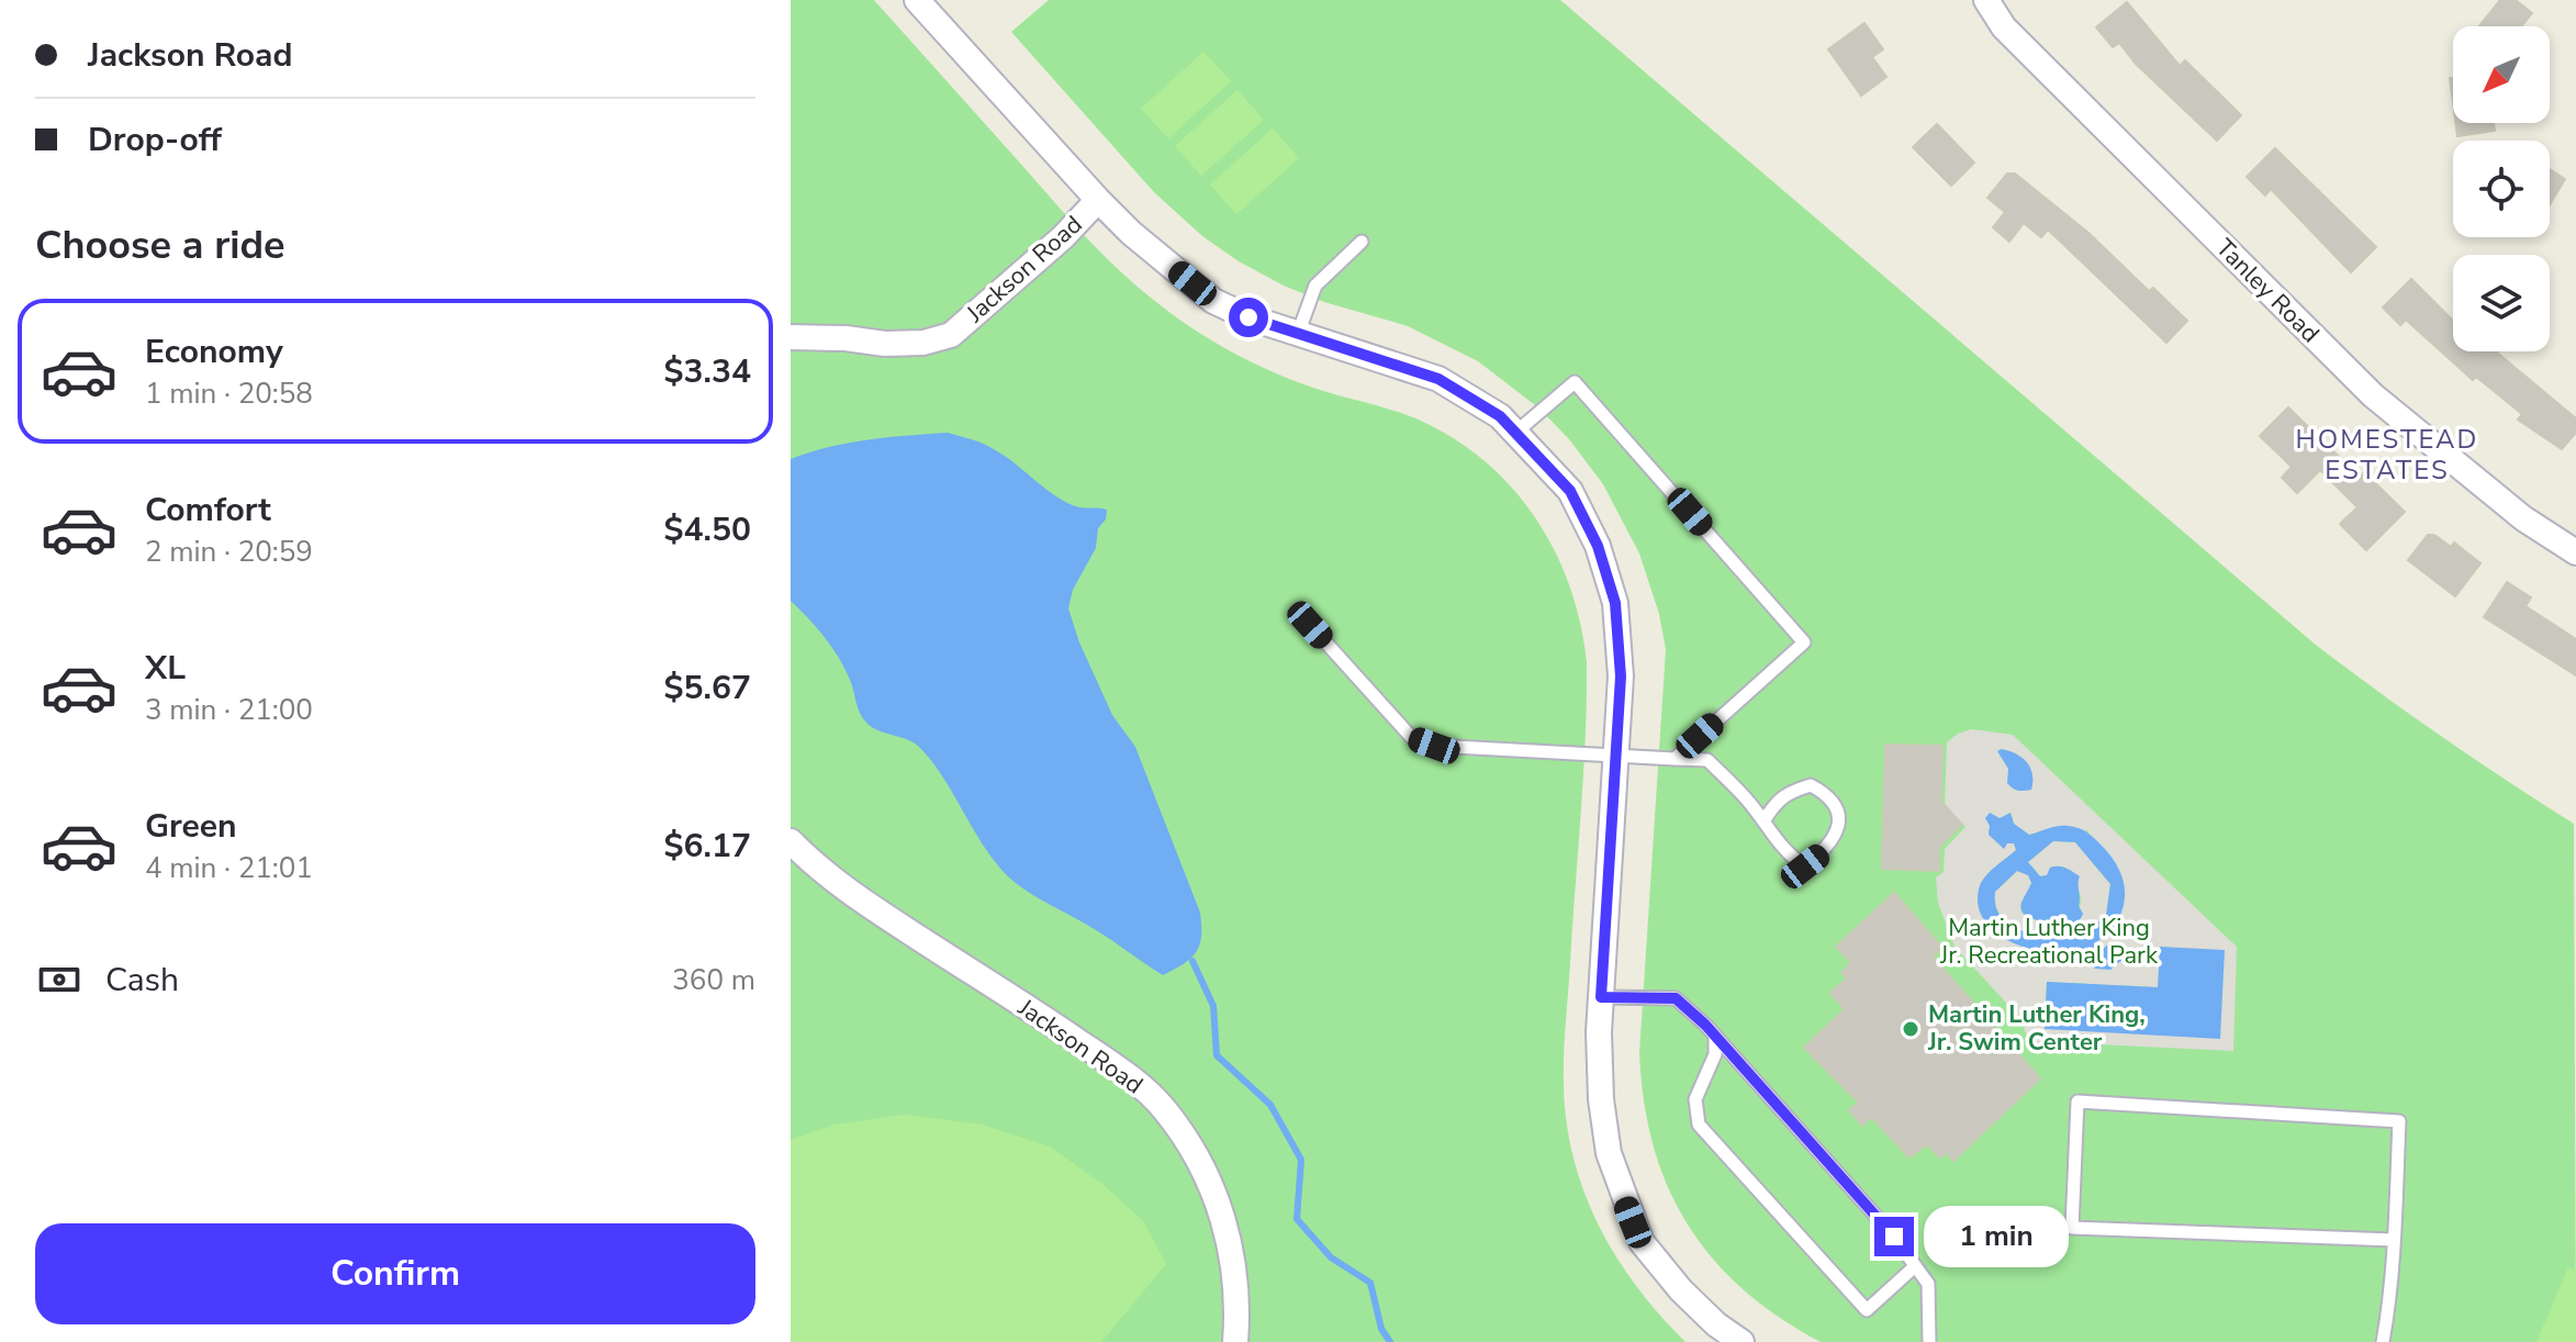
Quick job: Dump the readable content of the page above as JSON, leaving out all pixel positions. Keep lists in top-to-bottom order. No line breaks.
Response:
{"streets":{"street":["Jackson Road","Tanley Road"]},"districts":["HOMESTEAD ESTATES"],"parks":["Martin Luther King Jr. Recreational Park"],"places":["Martin Luther King, Jr. Swim Center"],"north":"bottom left","page":{"banner":["Jackson Road","Drop-off"],"heading":"Choose a ride","list":[{"name":"Economy","note":"1 min · 20:58","value":"$3.34"},{"name":"Comfort","note":"2 min · 20:59","value":"$4.50"},{"name":"XL","note":"3 min · 21:00","value":"$5.67"},{"name":"Green","note":"4 min · 21:01","value":"$6.17"}],"pay":["Cash","360 m"],"buttons":"Confirm","bubble":"1 min"}}
